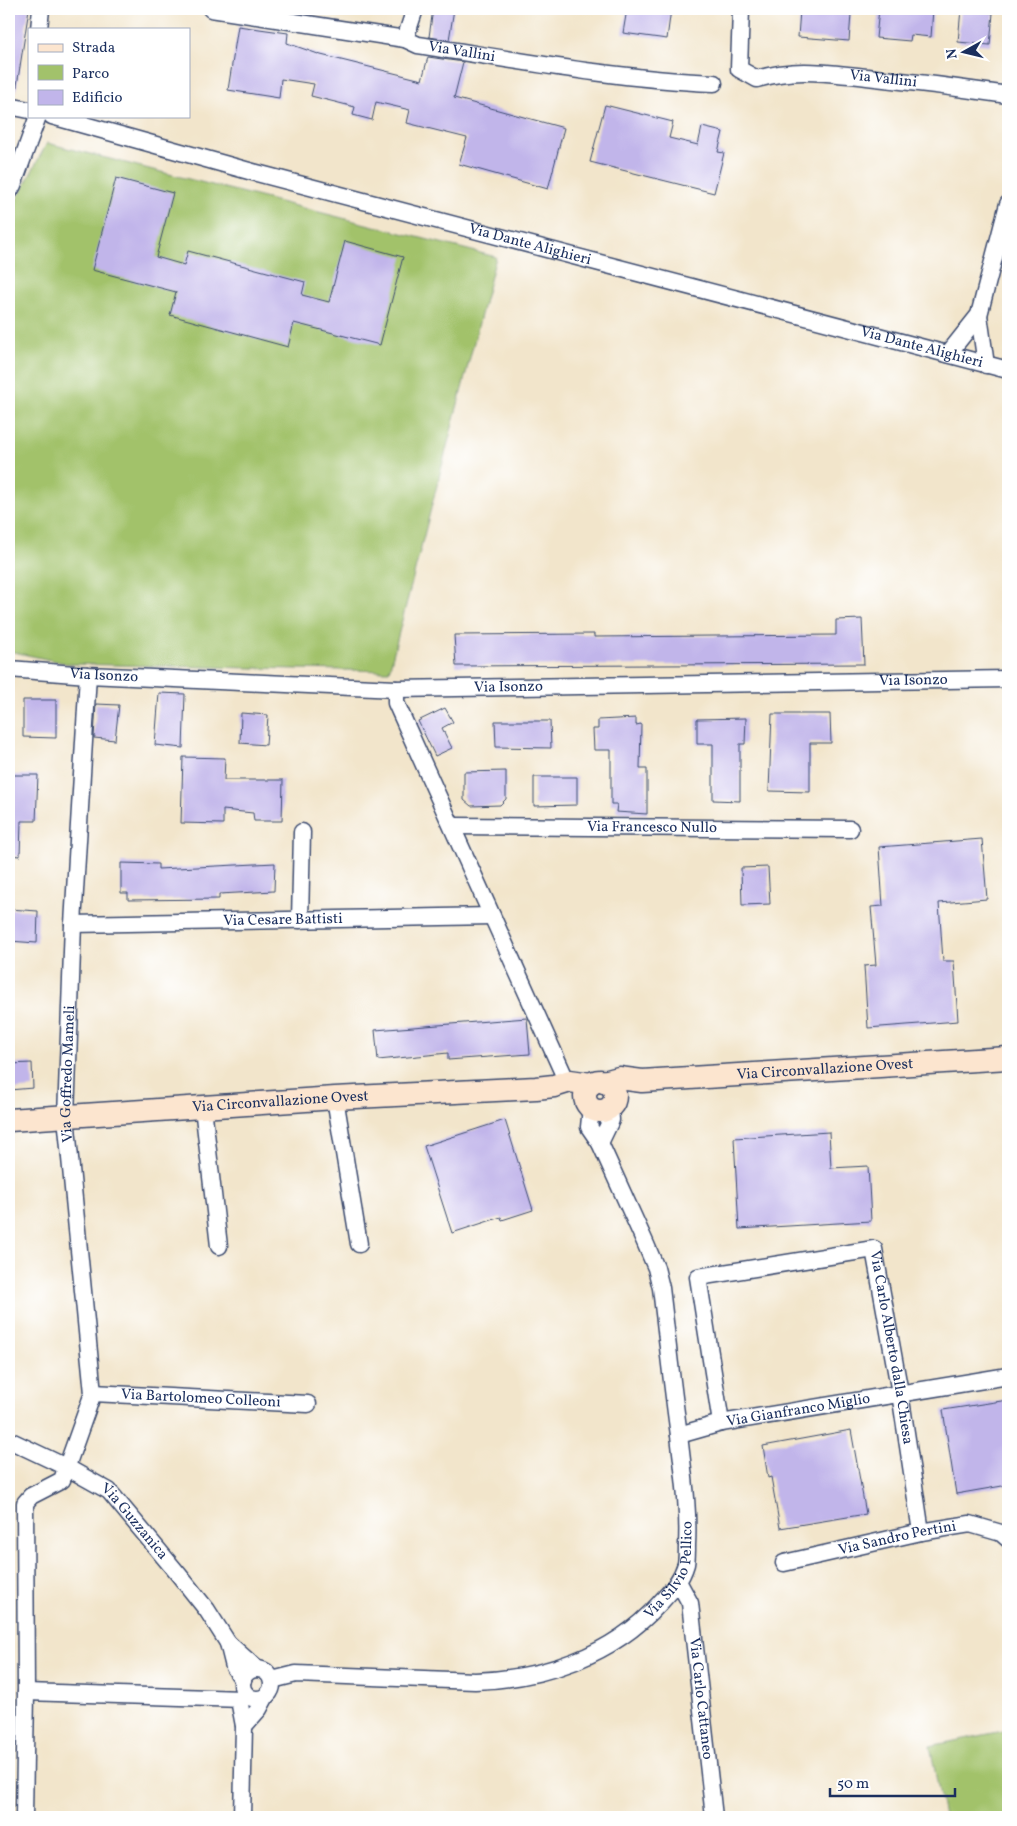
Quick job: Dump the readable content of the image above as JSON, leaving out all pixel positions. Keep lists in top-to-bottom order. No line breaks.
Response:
{"streets":{"street":["Via Vallini","Via Dante Alighieri","Via Isonzo","Via Francesco Nullo","Via Cesare Battisti","Via Circonvallazione Ovest","Via Goffredo Mameli","Via Carlo Alberto dalla Chiesa","Via Bartolomeo Colleoni","Via Gianfranco Miglio","Via Guzzanica","Via Sandro Pertini","Via Silvio Pellico","Via Carlo Cattaneo"]},"crossings":[["Via Isonzo","Via Goffredo Mameli"],["Via Cesare Battisti","Via Goffredo Mameli"],["Via Circonvallazione Ovest","Via Goffredo Mameli"],["Via Circonvallazione Ovest","Via Silvio Pellico"],["Via Goffredo Mameli","Via Bartolomeo Colleoni"],["Via Goffredo Mameli","Via Guzzanica"],["Via Carlo Alberto dalla Chiesa","Via Gianfranco Miglio"],["Via Carlo Alberto dalla Chiesa","Via Sandro Pertini"],["Via Gianfranco Miglio","Via Silvio Pellico"],["Via Guzzanica","Via Silvio Pellico"],["Via Silvio Pellico","Via Carlo Cattaneo"]],"legend":["Strada","Parco","Edificio"],"scale_bar":"50 m","north":"left"}
